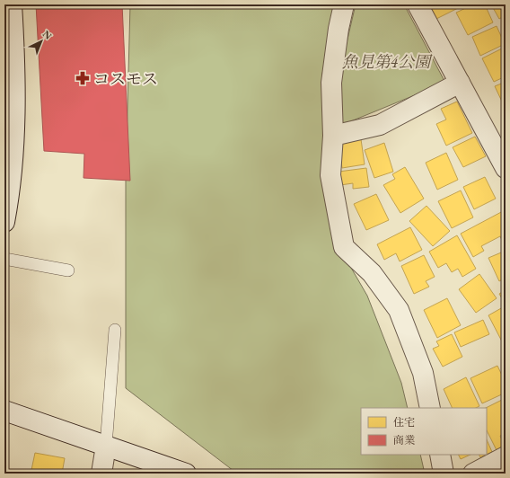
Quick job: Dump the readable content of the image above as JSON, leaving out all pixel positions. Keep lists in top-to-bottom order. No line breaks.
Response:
{"parks":["魚見第4公園"],"places":{"pharmacy":["コスモス"]},"legend":["住宅","商業"],"north":"top right"}
